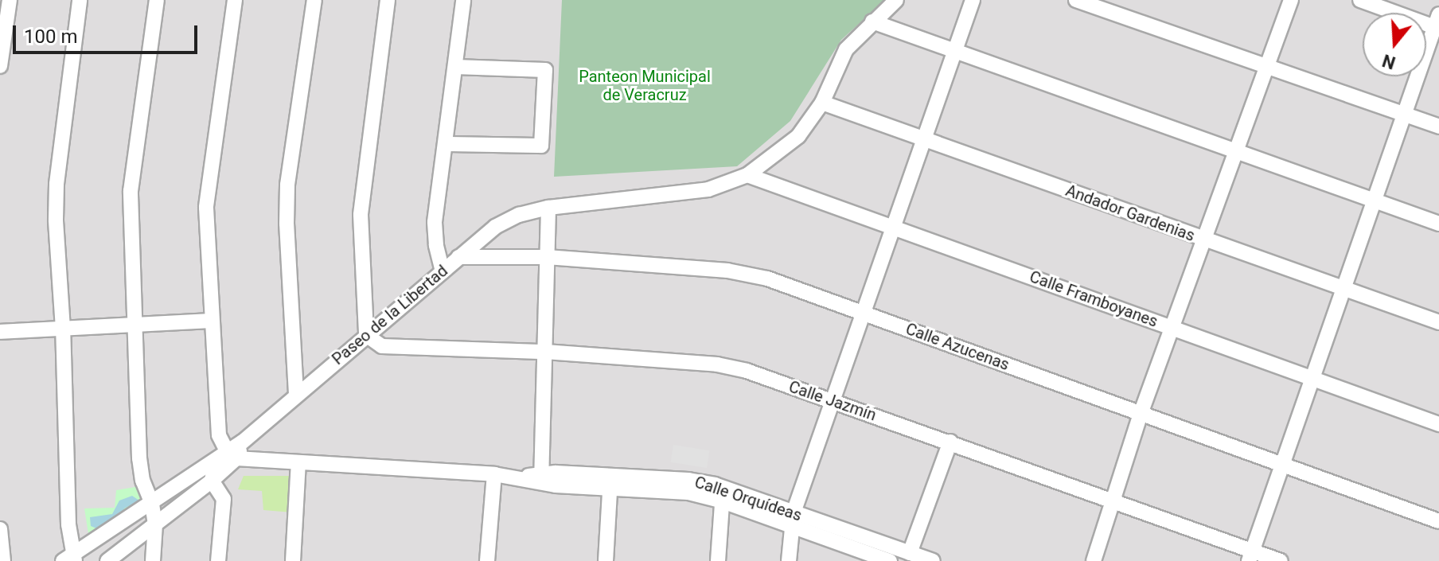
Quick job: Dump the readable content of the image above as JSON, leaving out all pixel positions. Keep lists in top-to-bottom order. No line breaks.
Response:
{"streets":{"street":["Andador Gardenias","Calle Framboyanes","Paseo de la Libertad","Calle Azucenas","Calle Jazmín","Calle Orquídeas"]},"crossings":[["Andador Gardenias","Paseo de la Libertad"],["Calle Framboyanes","Paseo de la Libertad"],["Paseo de la Libertad","Calle Azucenas"],["Paseo de la Libertad","Calle Jazmín"],["Paseo de la Libertad","Calle Orquídeas"]],"parks":["Panteon Municipal de Veracruz"],"scale_bar":"100 m","north":"bottom"}
